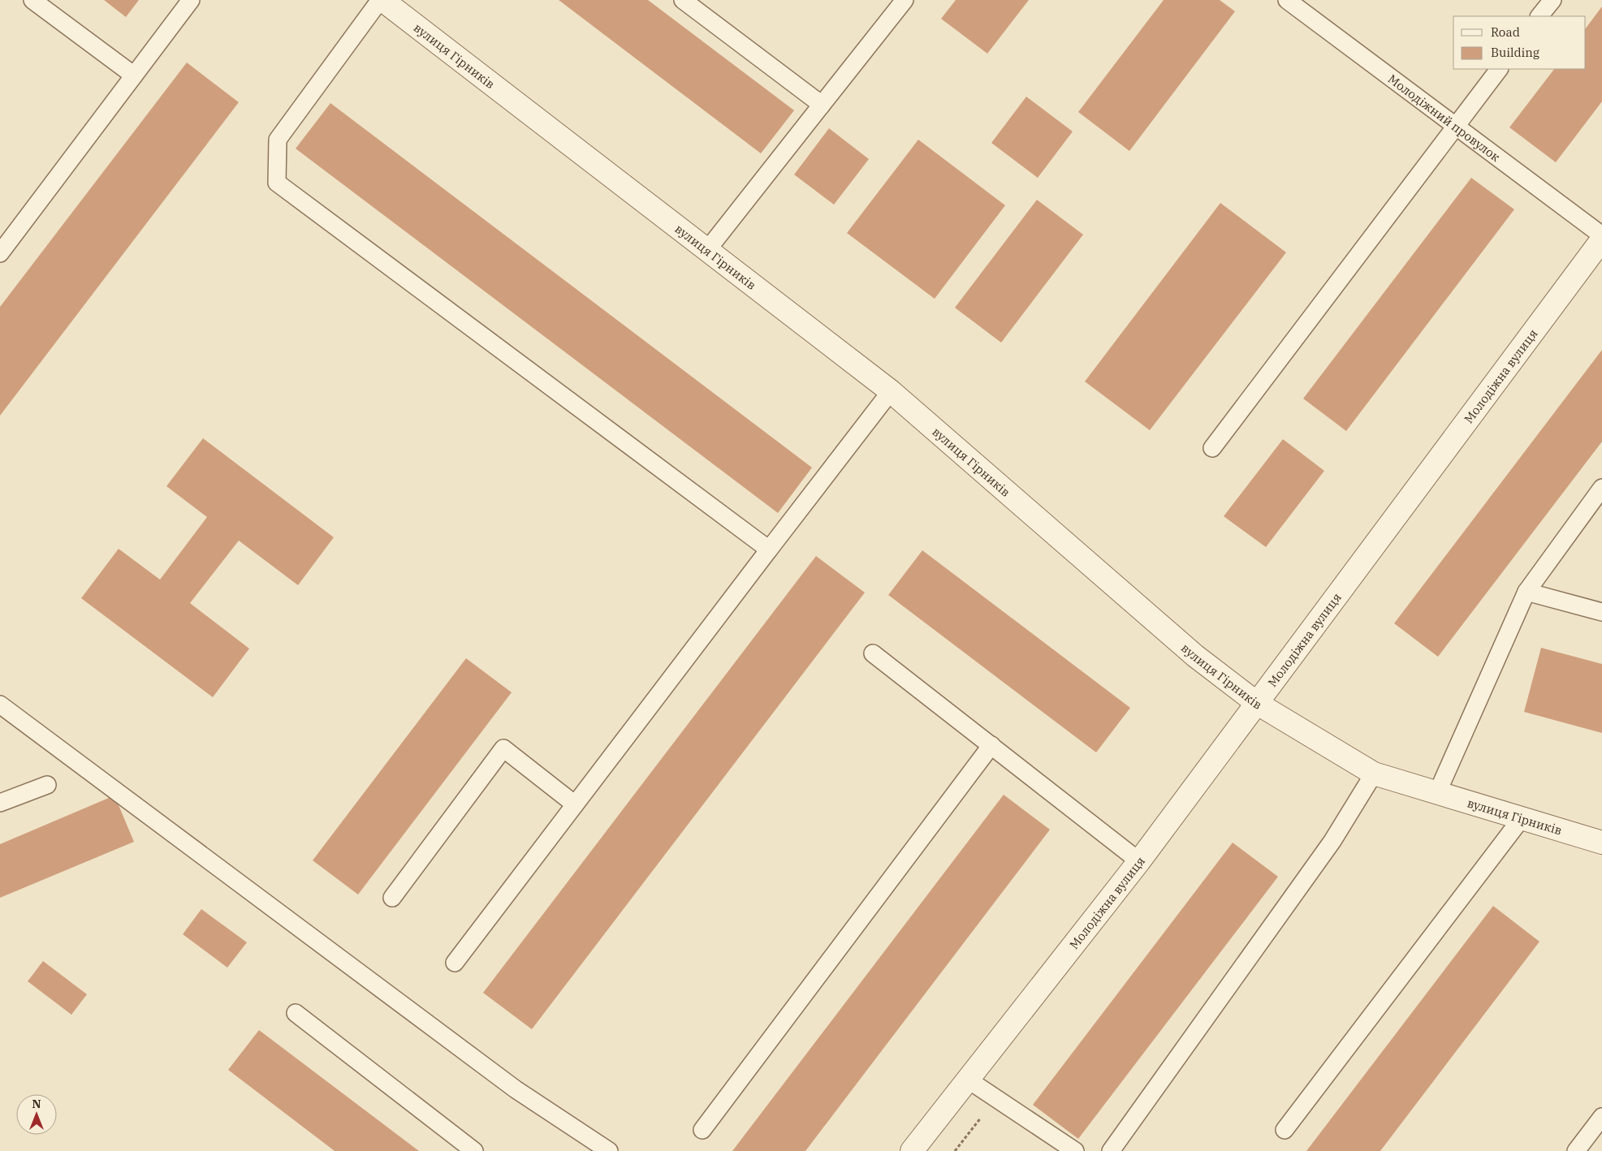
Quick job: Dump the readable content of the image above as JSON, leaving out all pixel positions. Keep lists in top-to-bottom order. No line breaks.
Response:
{"streets":{"street":["вулиця Гірників","Молодіжна вулиця"],"lane":["Молодіжний провулок"]},"crossings":[["вулиця Гірників","Молодіжна вулиця"]],"legend":["Road","Building"],"north":"top"}
